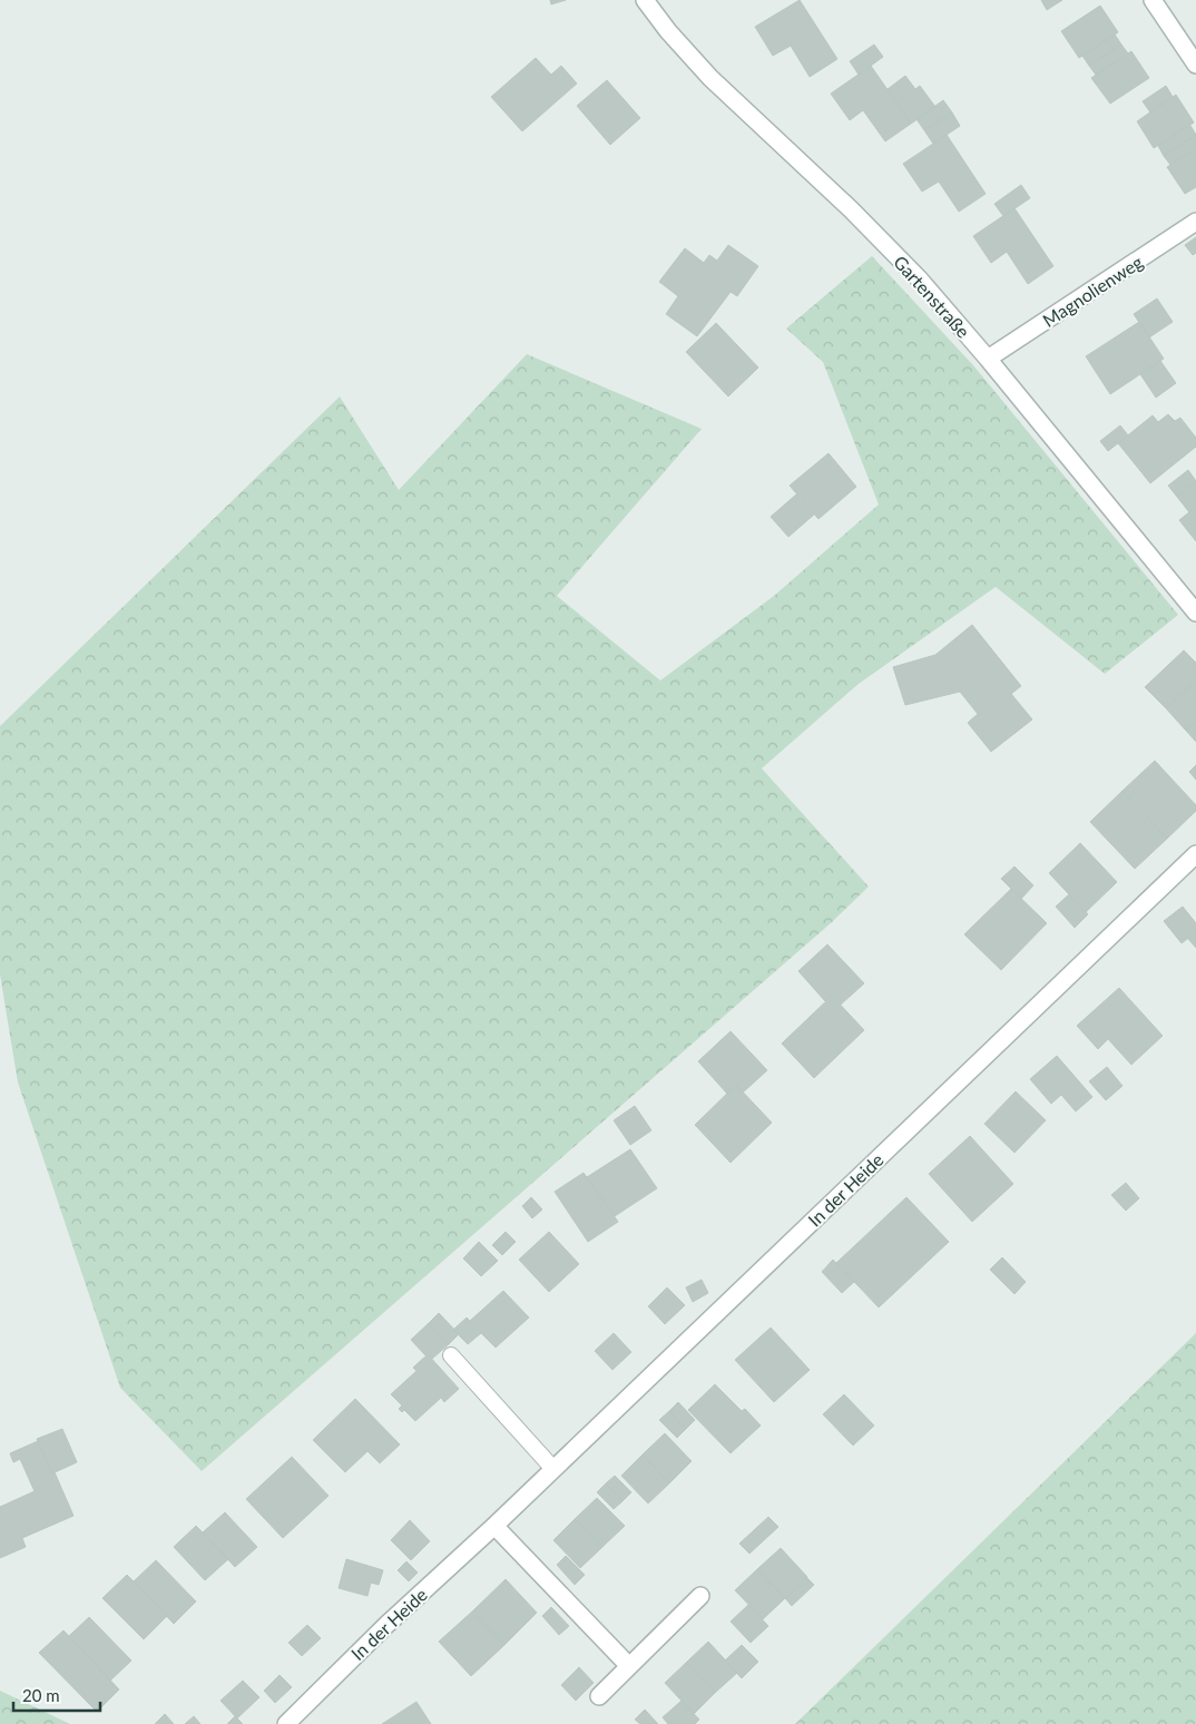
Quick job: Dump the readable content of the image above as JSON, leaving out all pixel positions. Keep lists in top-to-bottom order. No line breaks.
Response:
{"streets":{"street":["Magnolienweg","Gartenstraße","In der Heide"]},"crossings":[["Magnolienweg","Gartenstraße"]],"scale_bar":"20 m"}
